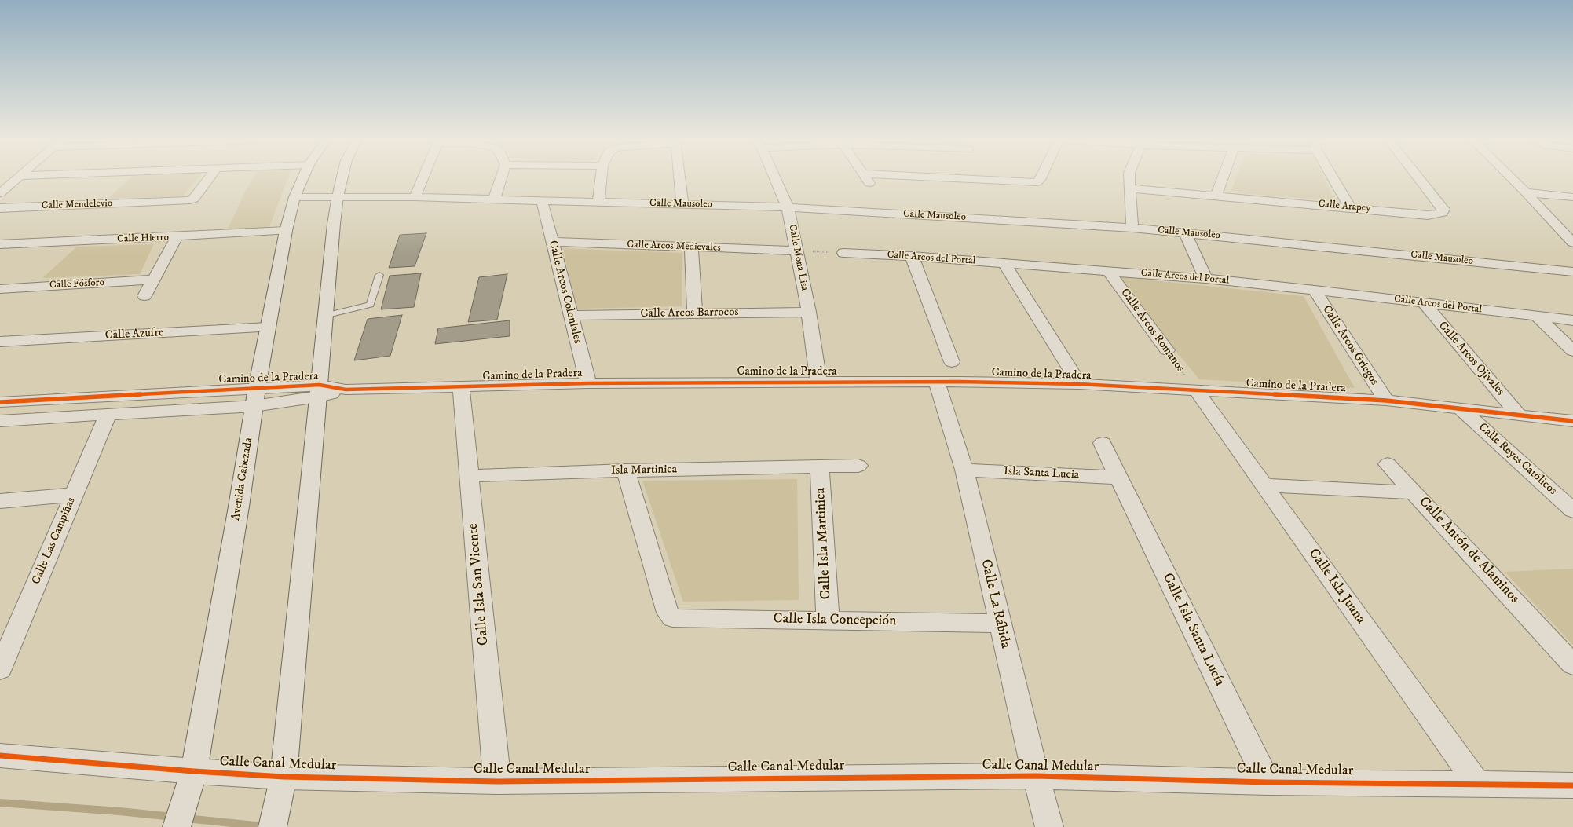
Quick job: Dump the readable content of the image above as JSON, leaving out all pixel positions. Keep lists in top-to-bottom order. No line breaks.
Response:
{"streets":{"street":["Calle Mausoleo","Calle Mendelevio","Calle Arapey","Calle Hierro","Calle Arcos Medievales","Calle Mona Lisa","Calle Arcos del Portal","Calle Fósforo","Calle Arcos Coloniales","Calle Arcos Barrocos","Calle Arcos Romanos","Calle Azufre","Calle Arcos Griegos","Calle Arcos Ojivales","Camino de la Pradera","Calle Reyes Católicos","Isla Martinica","Isla Santa Lucia","Avenida Cabezada","Calle Las Campiñas","Calle Isla Martinica","Calle Antón de Alaminos","Calle Isla San Vicente","Calle Isla Juana","Calle La Rábida","Calle Isla Concepción","Calle Isla Santa Lucía","Calle Canal Medular"]},"crossings":[["Calle Mausoleo","Calle Mona Lisa"],["Calle Mausoleo","Calle Arcos Coloniales"],["Calle Mausoleo","Avenida Cabezada"],["Calle Hierro","Avenida Cabezada"],["Calle Arcos Medievales","Calle Mona Lisa"],["Calle Arcos Medievales","Calle Arcos Coloniales"],["Calle Mona Lisa","Calle Arcos Barrocos"],["Calle Mona Lisa","Camino de la Pradera"],["Calle Arcos del Portal","Calle Arcos Romanos"],["Calle Arcos del Portal","Calle Arcos Griegos"],["Calle Arcos del Portal","Calle Arcos Ojivales"],["Calle Arcos Coloniales","Calle Arcos Barrocos"],["Calle Arcos Coloniales","Camino de la Pradera"],["Calle Arcos Romanos","Camino de la Pradera"],["Calle Arcos Romanos","Calle Isla Juana"],["Calle Azufre","Avenida Cabezada"],["Calle Arcos Griegos","Camino de la Pradera"],["Calle Arcos Ojivales","Camino de la Pradera"],["Camino de la Pradera","Calle Reyes Católicos"],["Camino de la Pradera","Avenida Cabezada"],["Camino de la Pradera","Calle Las Campiñas"],["Camino de la Pradera","Calle Isla San Vicente"],["Camino de la Pradera","Calle Isla Juana"],["Camino de la Pradera","Calle La Rábida"],["Isla Martinica","Calle Isla Martinica"],["Isla Martinica","Calle Isla San Vicente"],["Isla Martinica","Calle Isla Concepción"],["Isla Santa Lucia","Calle La Rábida"],["Isla Santa Lucia","Calle Isla Santa Lucía"],["Avenida Cabezada","Calle Canal Medular"],["Calle Isla Martinica","Calle Isla Concepción"],["Calle Antón de Alaminos","Calle Isla Juana"],["Calle Isla San Vicente","Calle Canal Medular"],["Calle Isla Juana","Calle Canal Medular"],["Calle La Rábida","Calle Isla Concepción"],["Calle La Rábida","Calle Canal Medular"],["Calle Isla Santa Lucía","Calle Canal Medular"]]}
